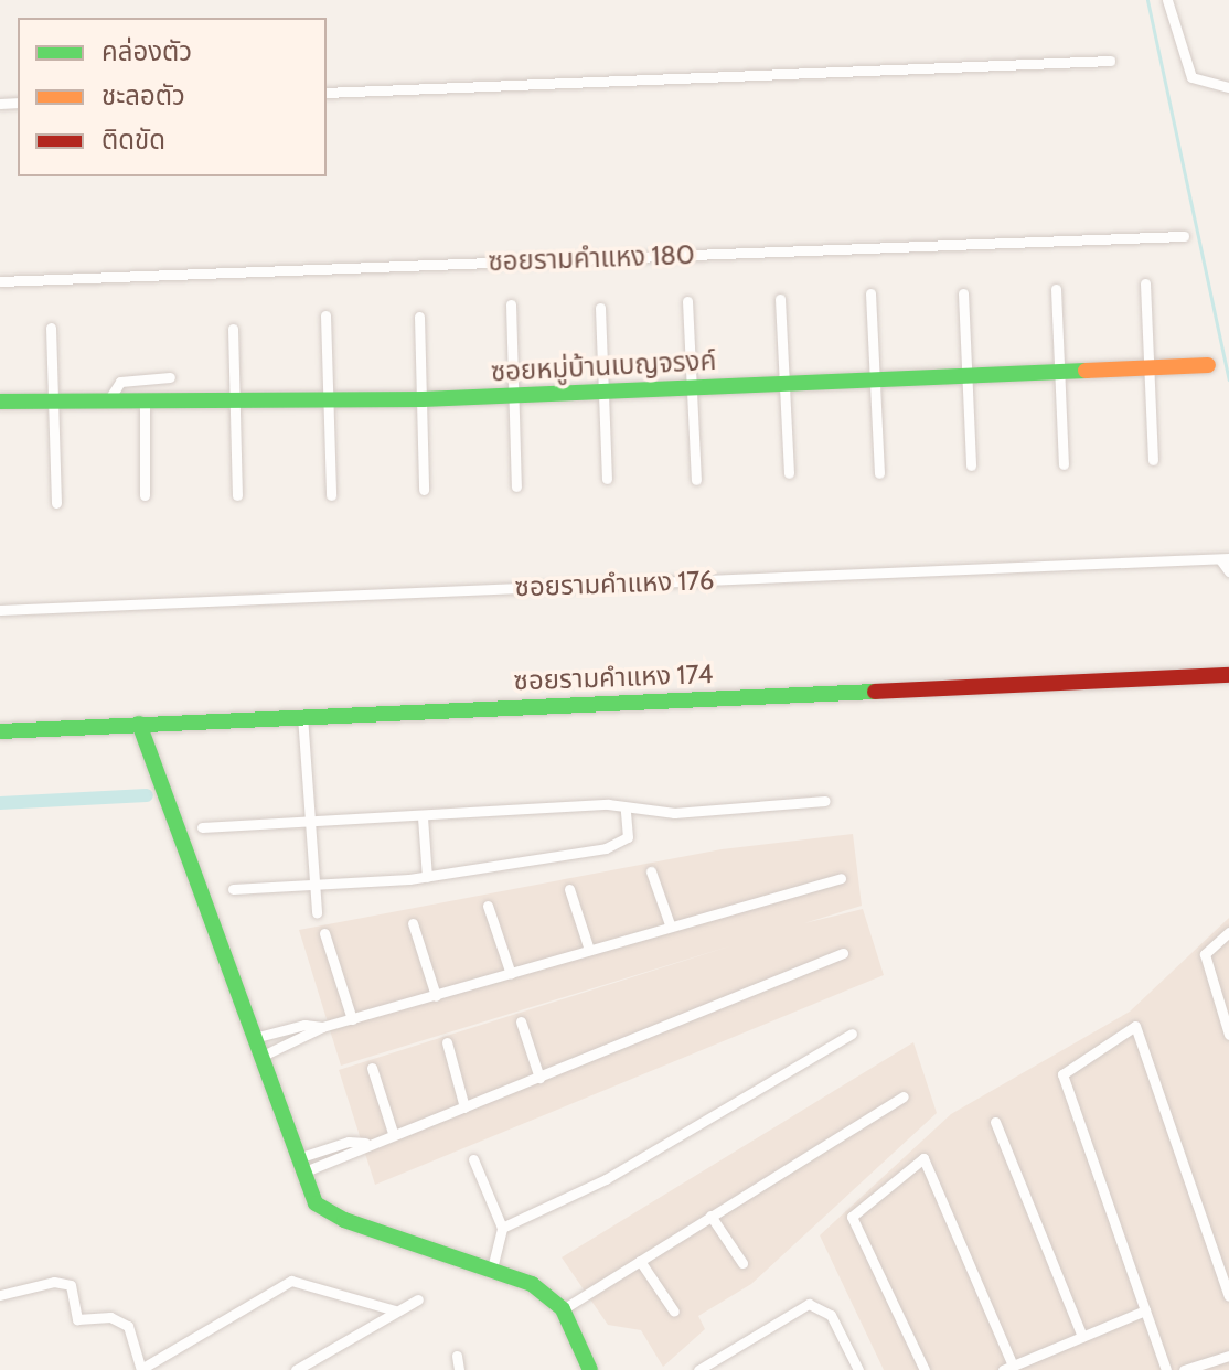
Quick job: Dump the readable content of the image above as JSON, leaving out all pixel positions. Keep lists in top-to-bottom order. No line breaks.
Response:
{"streets":{"street":["ซอยรามคำแหง 180","ซอยหมู่บ้านเบญจรงค์","ซอยรามคำแหง 176","ซอยรามคำแหง 174"]},"legend":["คล่องตัว","ชะลอตัว","ติดขัด"]}
